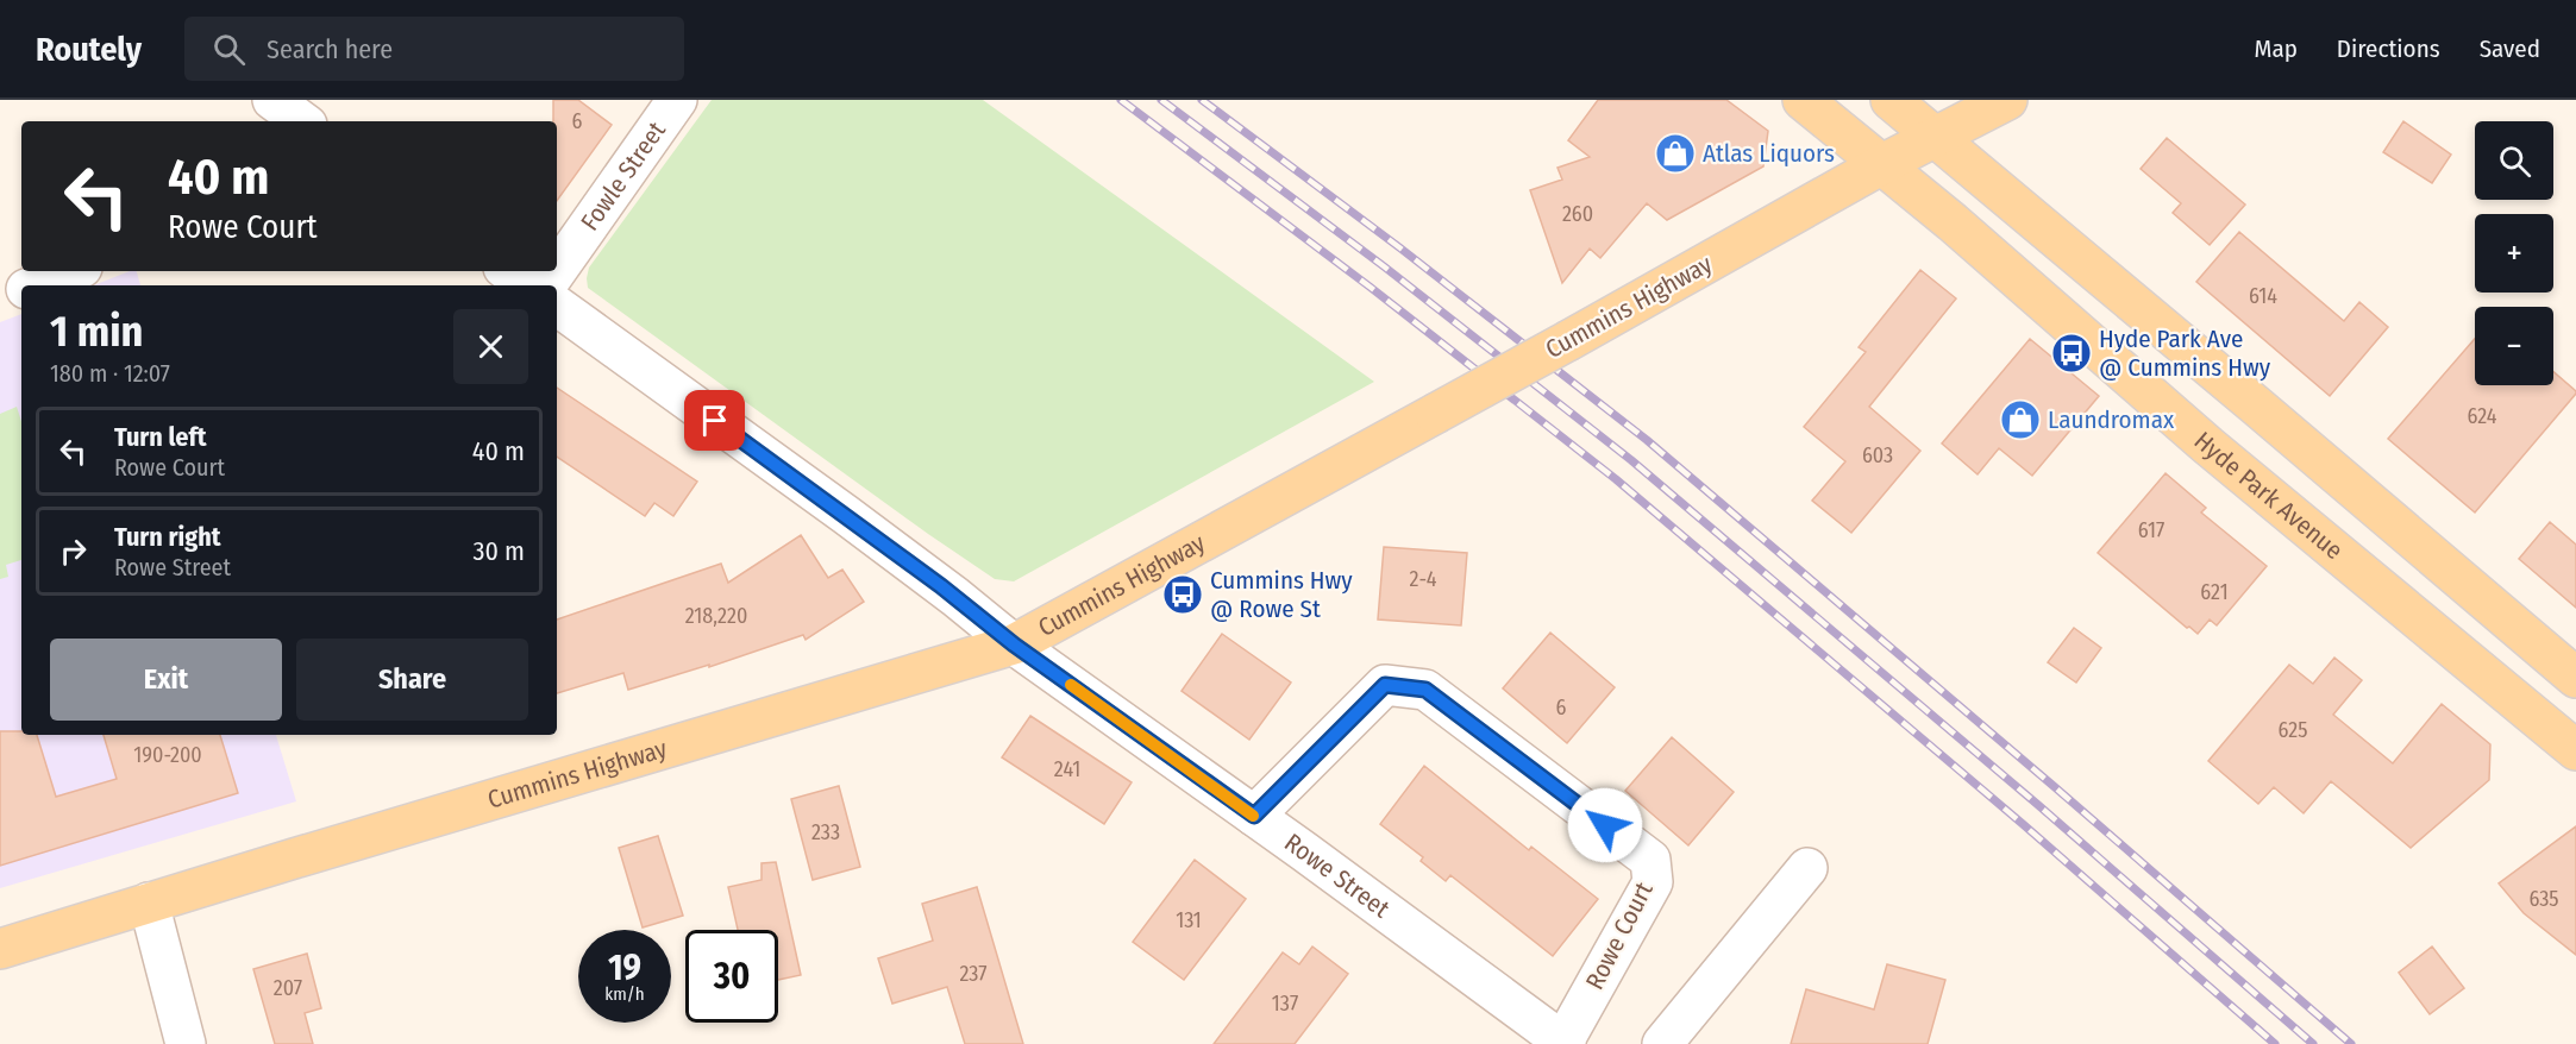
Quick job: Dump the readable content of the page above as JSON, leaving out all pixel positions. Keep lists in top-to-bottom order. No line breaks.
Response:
{"streets":{"main road":["Cummins Highway","Hyde Park Avenue"],"street":["Fowle Street","Rowe Street","Rowe Court"]},"crossings":[["Cummins Highway","Hyde Park Avenue"],["Cummins Highway","Rowe Street"],["Rowe Street","Rowe Court"]],"places":{"shop":["Atlas Liquors","Laundromax"],"bus stop":["Hyde Park Ave @ Cummins Hwy","Cummins Hwy @ Rowe St"]},"house_numbers":["6","260","614","624","603","617","2-4","621","218,220","6","625","190-200","241","233","635","131","237","207","137"],"page":{"header":"Routely","search":"Search here","nav":["Map","Directions","Saved"],"map_buttons":["+","−"],"turn":["40 m","Rowe Court"],"heading":["1 min","180 m · 12:07"],"list":[{"name":"Turn left","note":"Rowe Court","value":"40 m"},{"name":"Turn right","note":"Rowe Street","value":"30 m"}],"buttons":["Exit","Share"],"speed":"19 km/h","limit":"30"}}
